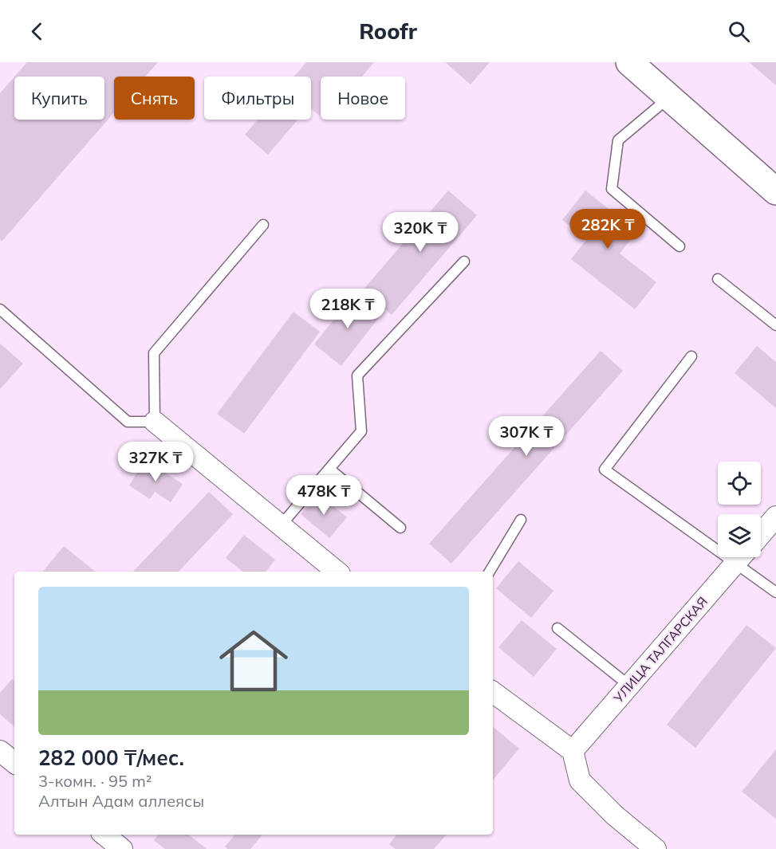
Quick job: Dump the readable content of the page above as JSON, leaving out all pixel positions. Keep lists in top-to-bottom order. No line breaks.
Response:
{"streets":{"street":["УЛИЦА ТАЛГАРСКАЯ"]},"page":{"header":"Roofr","chip":["Купить","Снять","Фильтры","Новое"],"price":["282K ₸","320K ₸","218K ₸","307K ₸","327K ₸","478K ₸"],"list":[{"name":"282 000 ₸/мес.","note":"3-комн. · 95 m² · Алтын Адам аллеясы"}]}}
